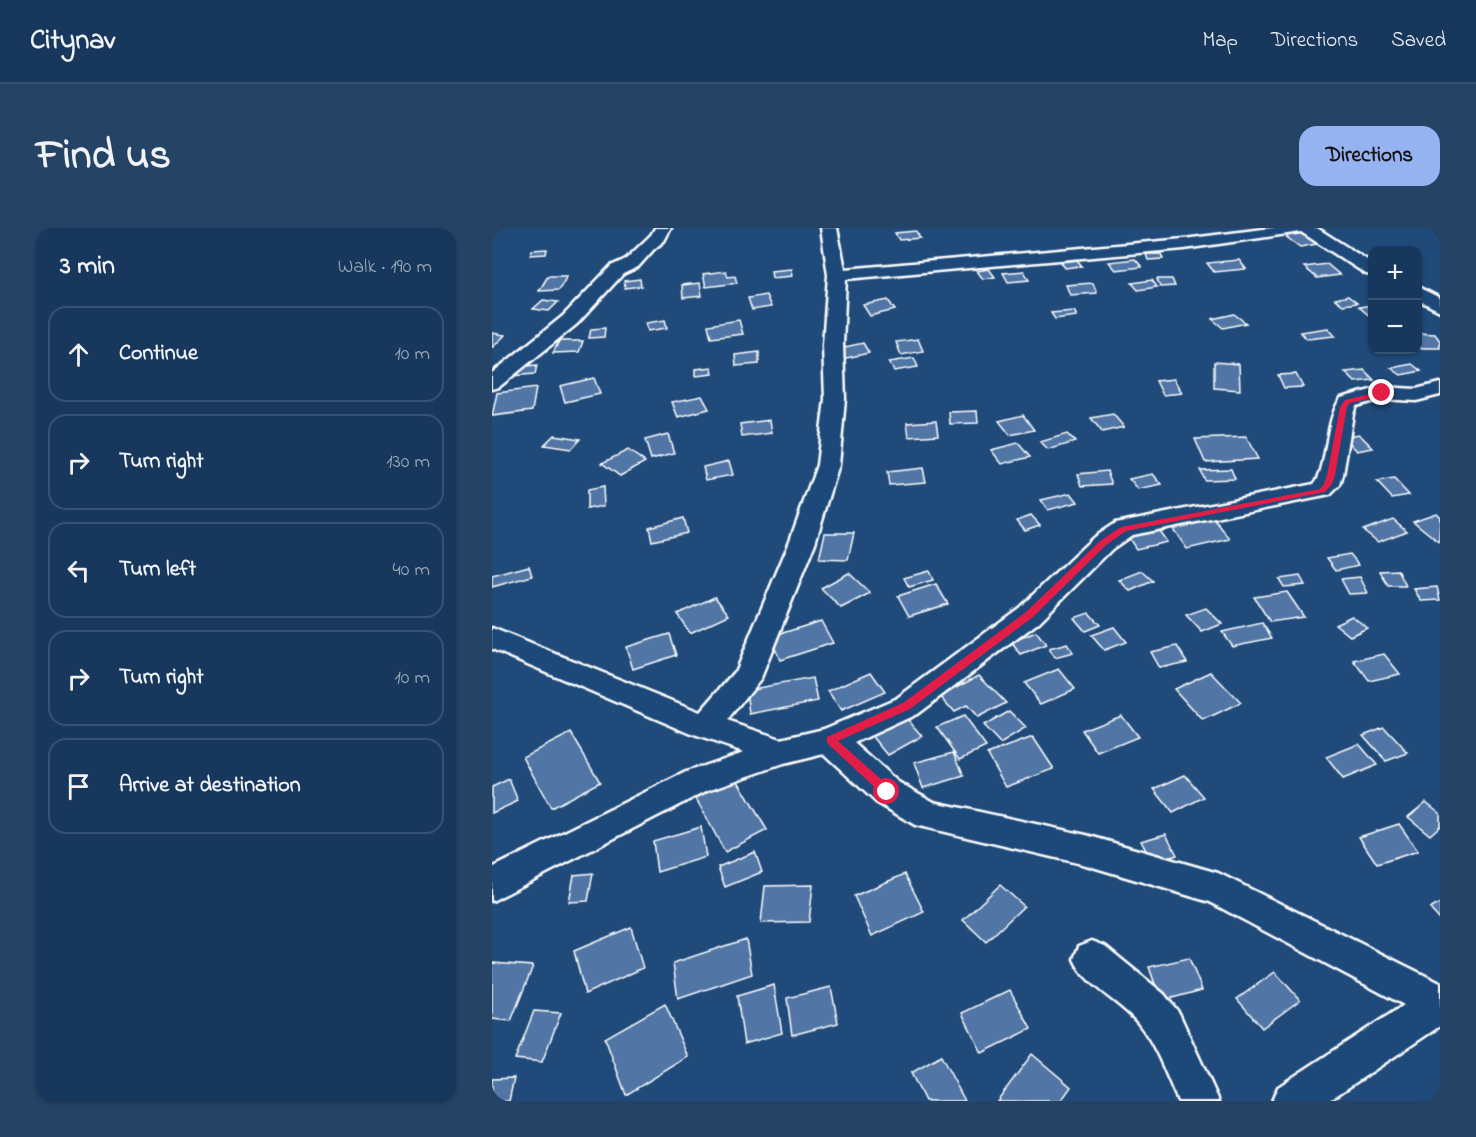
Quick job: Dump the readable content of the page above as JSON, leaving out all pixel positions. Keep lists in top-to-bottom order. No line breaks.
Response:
{"page":{"header":"Citynav","nav":["Map","Directions","Saved"],"title":"Find us","buttons":"Directions","heading":["3 min","Walk · 190 m"],"map_buttons":["+","−"],"list":[["Continue","10 m"],["Turn right","130 m"],["Turn left","40 m"],["Turn right","10 m"],"Arrive at destination"]}}
